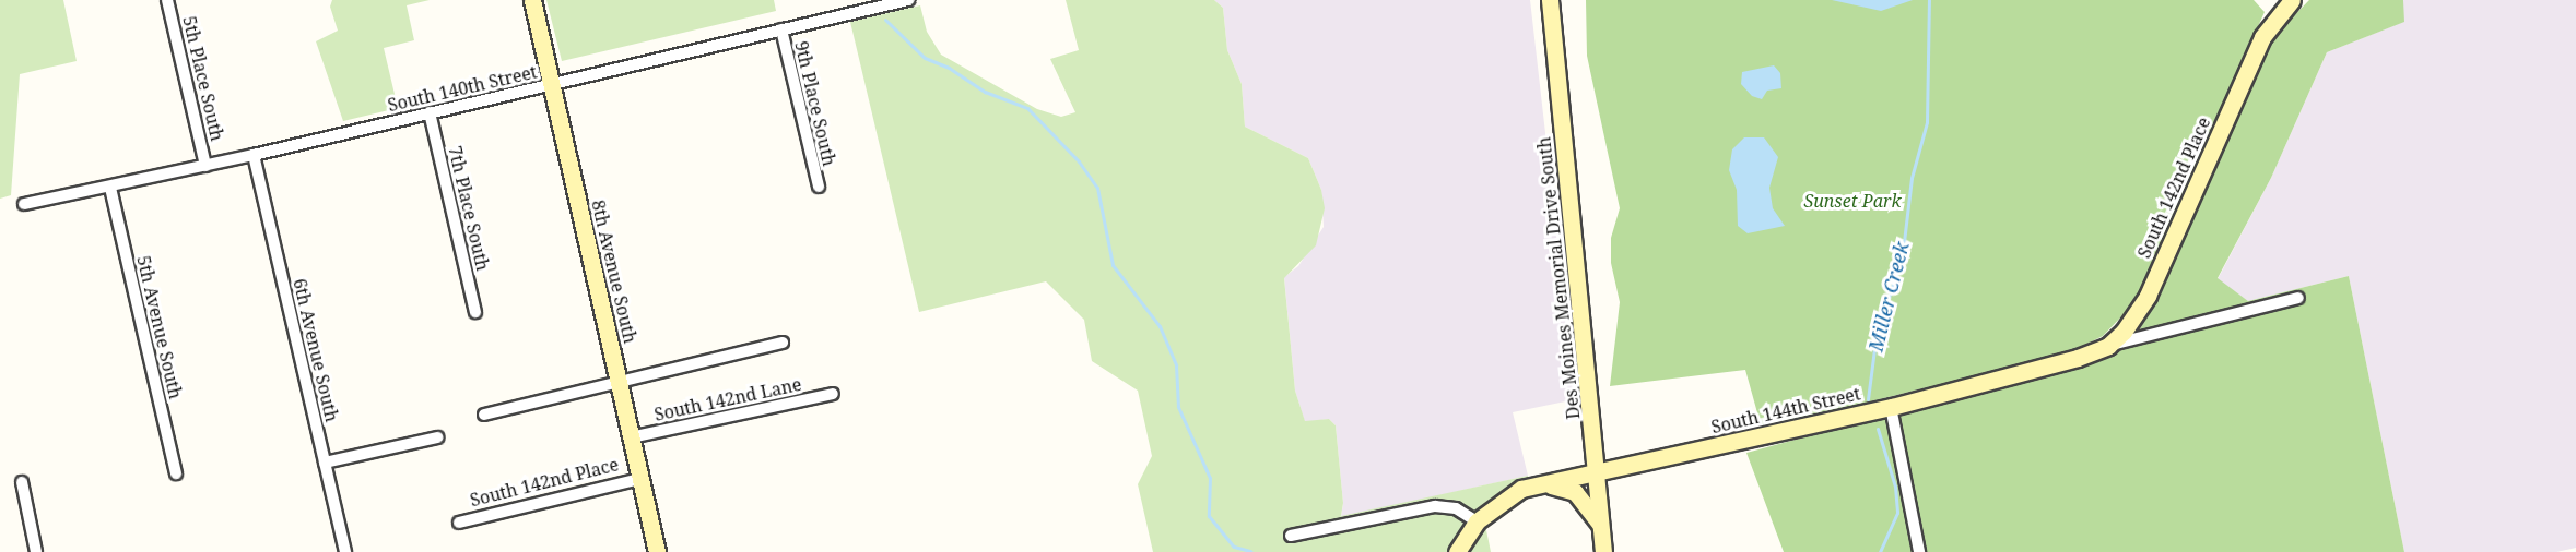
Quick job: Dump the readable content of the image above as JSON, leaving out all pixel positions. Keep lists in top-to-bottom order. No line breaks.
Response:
{"streets":{"street":["5th Place South","South 140th Street","9th Place South","South 142nd Place","7th Place South","8th Avenue South","Des Moines Memorial Drive South","5th Avenue South","6th Avenue South","South 142nd Lane","South 144th Street"]},"crossings":[["5th Place South","South 140th Street"],["South 140th Street","9th Place South"],["South 140th Street","7th Place South"],["South 140th Street","8th Avenue South"],["South 140th Street","5th Avenue South"],["South 140th Street","6th Avenue South"],["South 142nd Place","8th Avenue South"],["South 142nd Place","South 144th Street"],["8th Avenue South","South 142nd Lane"],["Des Moines Memorial Drive South","South 144th Street"]],"water":["Miller Creek"],"parks":["Sunset Park"]}
